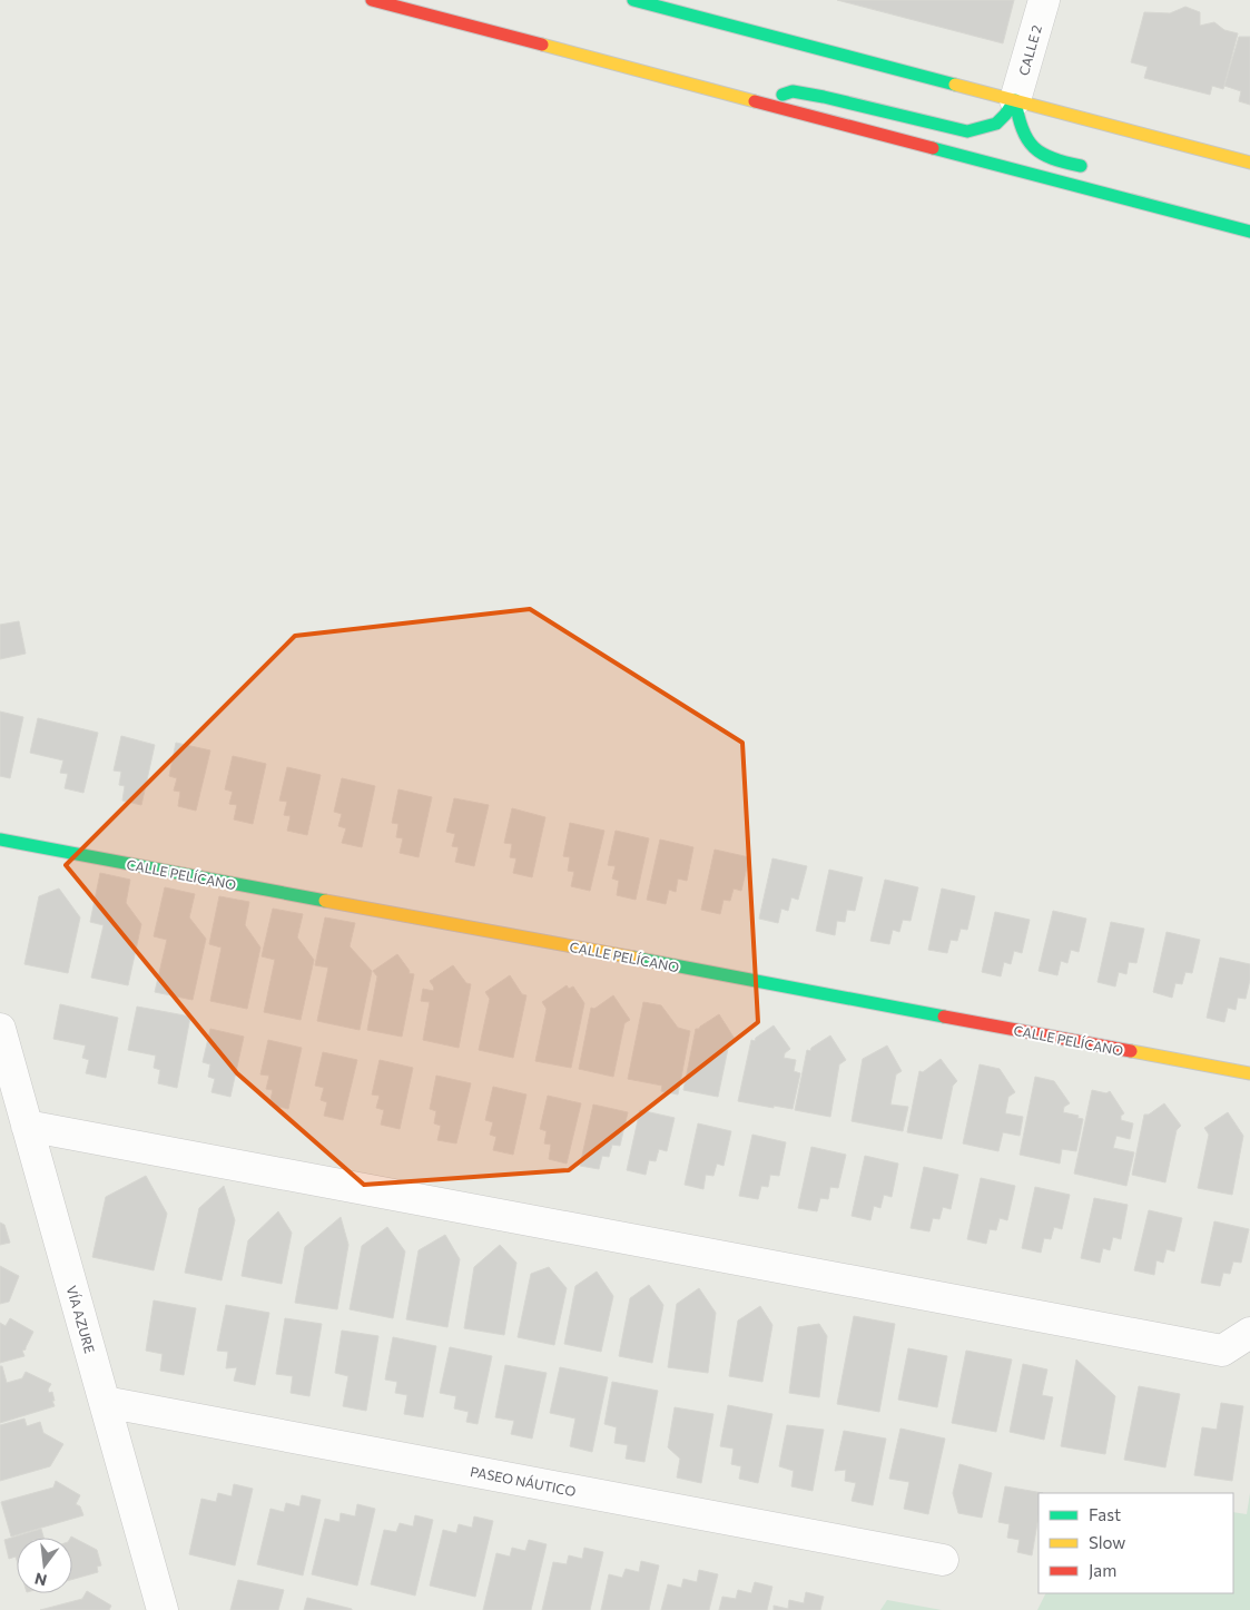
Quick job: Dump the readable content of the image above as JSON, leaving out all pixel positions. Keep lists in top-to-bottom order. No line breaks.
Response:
{"streets":{"street":["CALLE 2","CALLE PELÍCANO","VÍA AZURE","PASEO NÁUTICO"]},"crossings":[["VÍA AZURE","PASEO NÁUTICO"]],"legend":["Fast","Slow","Jam"],"north":"bottom"}
